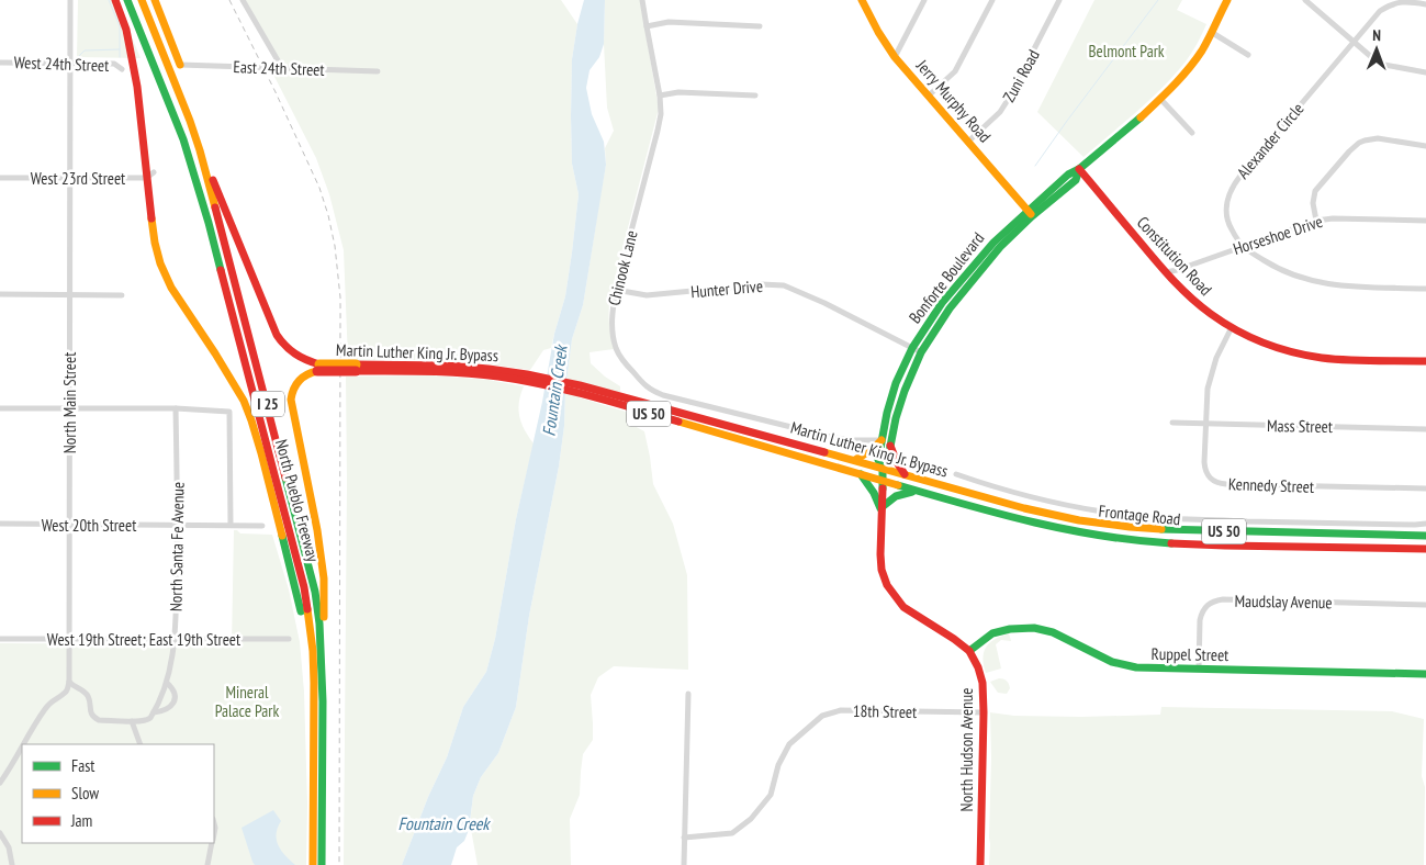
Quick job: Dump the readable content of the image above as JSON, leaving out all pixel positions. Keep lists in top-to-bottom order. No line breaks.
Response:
{"streets":{"main road":["Jerry Murphy Road","Constitution Road","Bonforte Boulevard","Martin Luther King Jr. Bypass","I 25","US 50","North Pueblo Freeway","Ruppel Street","North Hudson Avenue"],"street":["West 24th Street","East 24th Street","Zuni Road","Alexander Circle","West 23rd Street","Horseshoe Drive","Chinook Lane","Hunter Drive","North Main Street","Mass Street","Kennedy Street","Frontage Road","West 20th Street","North Santa Fe Avenue","Maudslay Avenue","West 19th Street; East 19th Street","18th Street"]},"crossings":[["West 24th Street","North Main Street"],["Zuni Road","Jerry Murphy Road"],["Jerry Murphy Road","Bonforte Boulevard"],["Alexander Circle","Horseshoe Drive"],["West 23rd Street","North Main Street"],["Horseshoe Drive","Constitution Road"],["Constitution Road","Bonforte Boulevard"],["Constitution Road","Kennedy Street"],["Chinook Lane","Bonforte Boulevard"],["Chinook Lane","Hunter Drive"],["Bonforte Boulevard","Hunter Drive"],["Bonforte Boulevard","Martin Luther King Jr. Bypass"],["Bonforte Boulevard","North Hudson Avenue"],["Martin Luther King Jr. Bypass","North Hudson Avenue"],["North Main Street","West 20th Street"],["North Main Street","West 19th Street; East 19th Street"],["Mass Street","Kennedy Street"],["West 20th Street","North Santa Fe Avenue"],["North Santa Fe Avenue","West 19th Street; East 19th Street"],["Maudslay Avenue","Ruppel Street"],["Ruppel Street","North Hudson Avenue"],["18th Street","North Hudson Avenue"]],"water":["Fountain Creek"],"parks":["Belmont Park","Mineral Palace Park"],"legend":["Fast","Slow","Jam"],"north":"top"}
